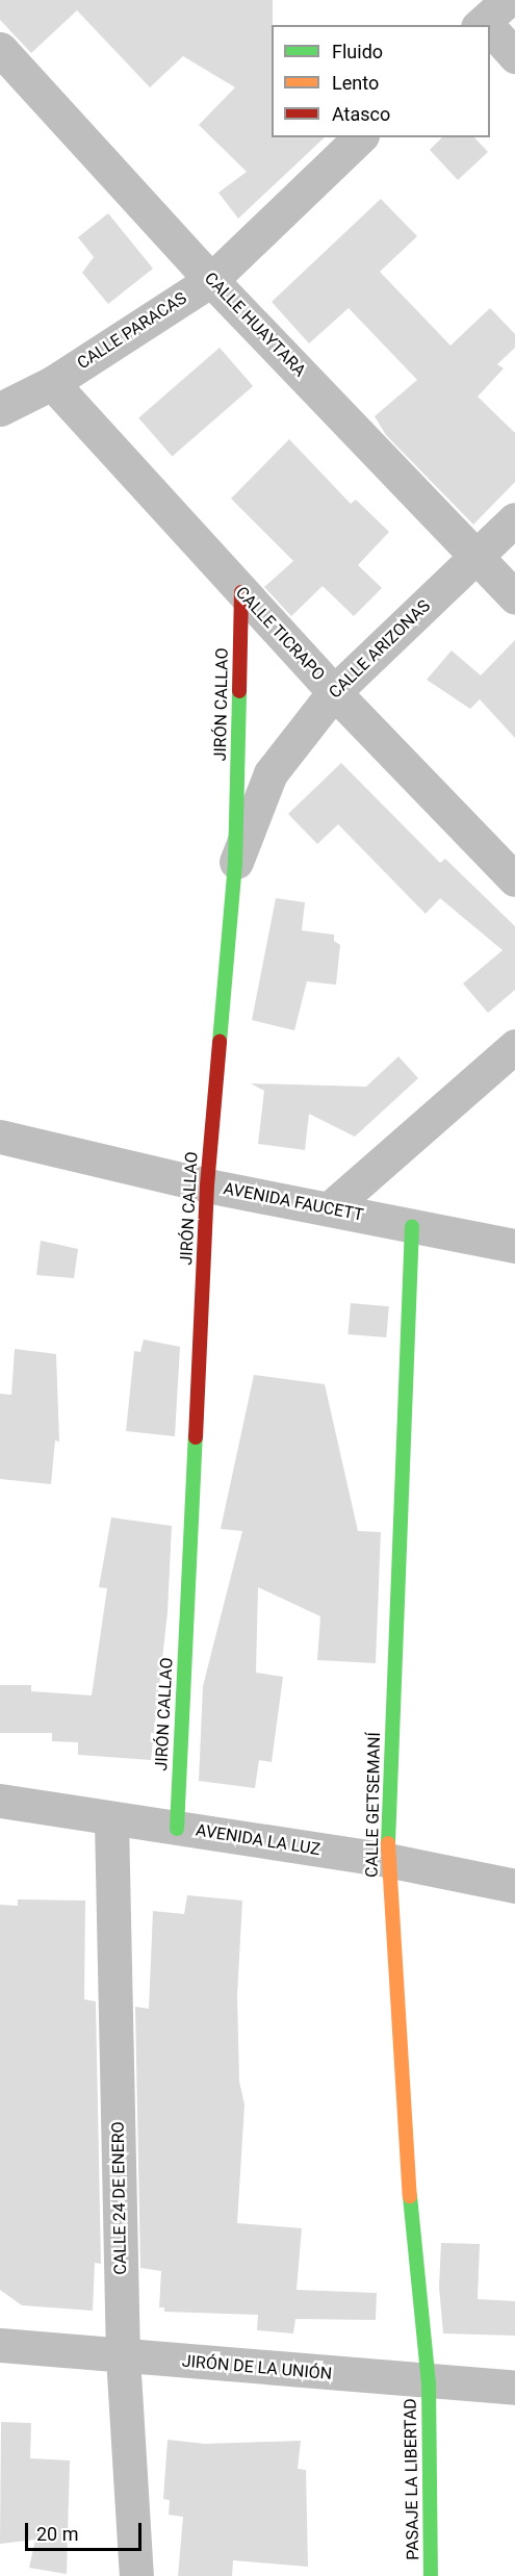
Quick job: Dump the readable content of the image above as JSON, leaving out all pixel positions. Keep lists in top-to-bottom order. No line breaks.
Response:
{"streets":{"street":["CALLE HUAYTARA","CALLE PARACAS","CALLE TICRAPO","CALLE ARIZONAS","JIRÓN CALLAO","AVENIDA FAUCETT","CALLE GETSEMANÍ","AVENIDA LA LUZ","CALLE 24 DE ENERO","JIRÓN DE LA UNIÓN","PASAJE LA LIBERTAD"]},"crossings":[["CALLE HUAYTARA","CALLE PARACAS"],["CALLE HUAYTARA","CALLE ARIZONAS"],["CALLE PARACAS","CALLE TICRAPO"],["CALLE TICRAPO","CALLE ARIZONAS"],["CALLE TICRAPO","JIRÓN CALLAO"],["CALLE ARIZONAS","JIRÓN CALLAO"],["JIRÓN CALLAO","AVENIDA FAUCETT"],["JIRÓN CALLAO","AVENIDA LA LUZ"],["AVENIDA FAUCETT","CALLE GETSEMANÍ"],["CALLE GETSEMANÍ","AVENIDA LA LUZ"],["CALLE GETSEMANÍ","JIRÓN DE LA UNIÓN"],["CALLE GETSEMANÍ","PASAJE LA LIBERTAD"],["AVENIDA LA LUZ","CALLE 24 DE ENERO"],["CALLE 24 DE ENERO","JIRÓN DE LA UNIÓN"],["JIRÓN DE LA UNIÓN","PASAJE LA LIBERTAD"]],"legend":["Fluido","Lento","Atasco"],"scale_bar":"20 m"}
